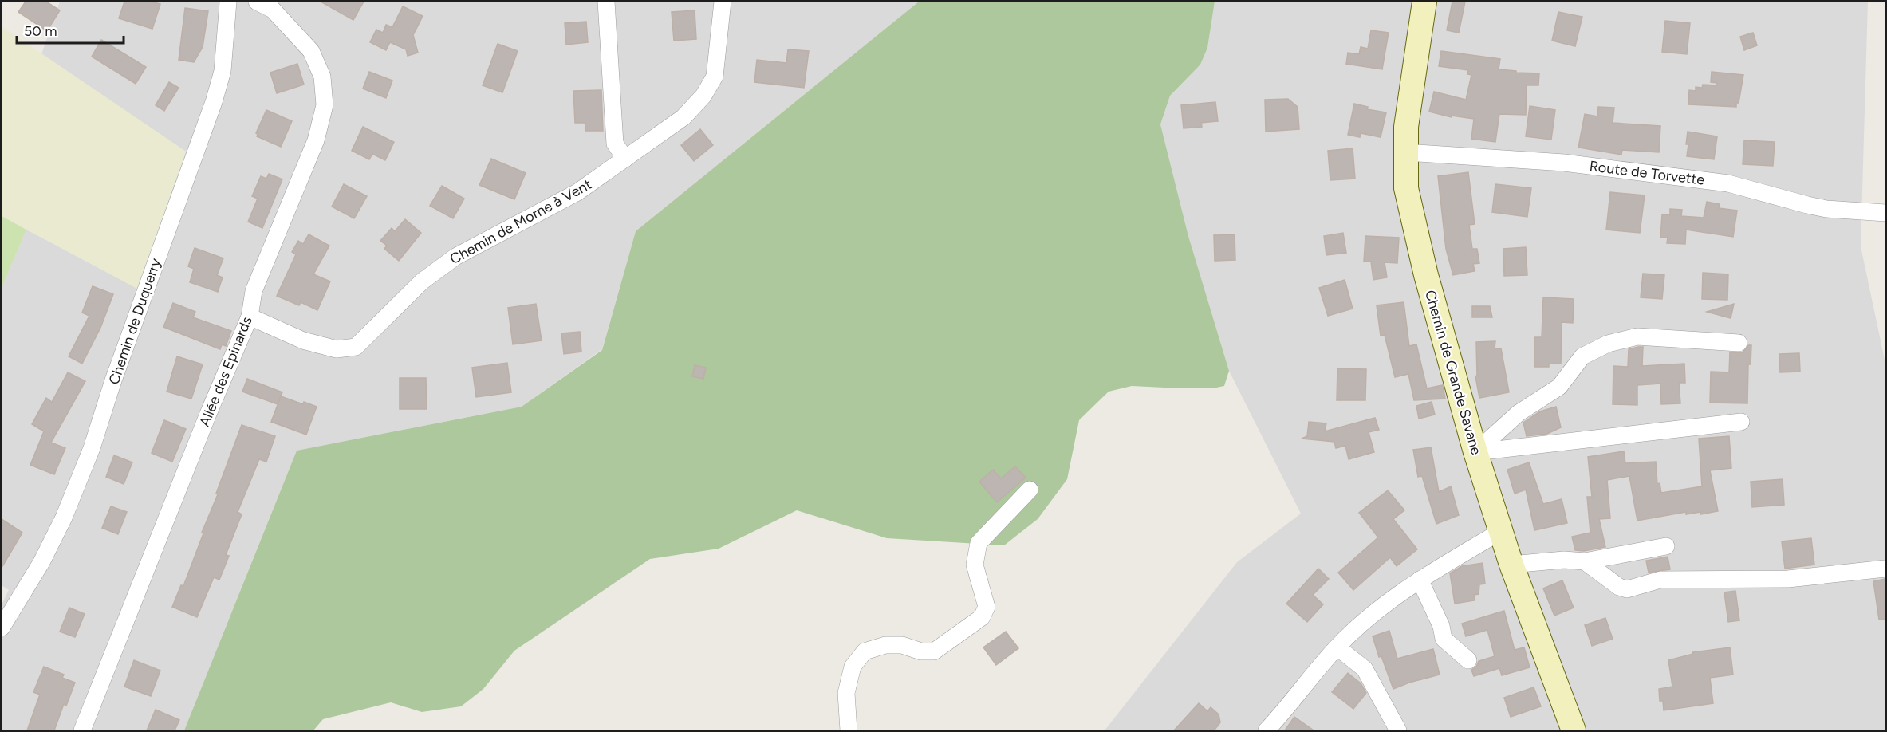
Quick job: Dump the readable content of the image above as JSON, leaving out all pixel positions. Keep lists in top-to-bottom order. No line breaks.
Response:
{"streets":{"street":["Route de Torvette","Chemin de Morne à Vent","Chemin de Duquerry","Allée des Epinards","Chemin de Grande Savane"]},"crossings":[["Route de Torvette","Chemin de Grande Savane"],["Chemin de Morne à Vent","Allée des Epinards"]],"scale_bar":"50 m"}
